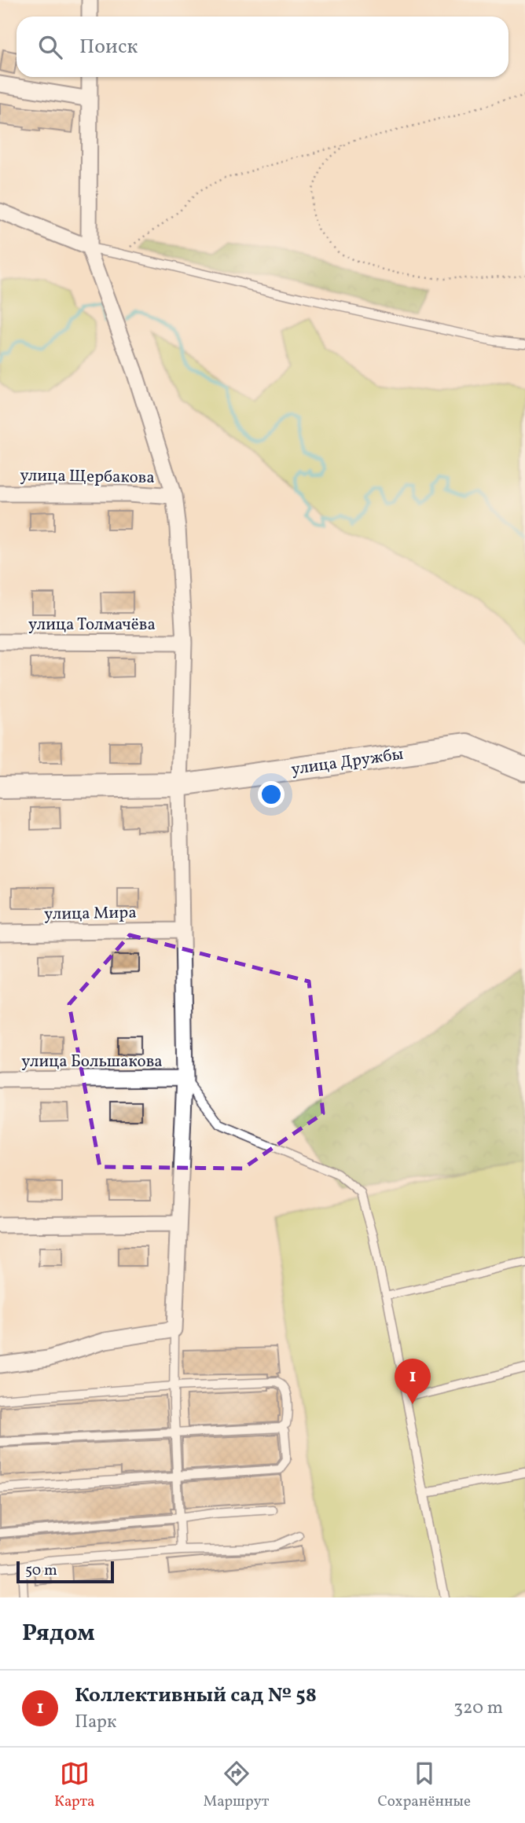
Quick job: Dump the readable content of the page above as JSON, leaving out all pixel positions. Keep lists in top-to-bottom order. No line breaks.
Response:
{"streets":{"street":["улица Щербакова","улица Толмачёва","улица Дружбы","улица Мира","улица Большакова"]},"scale_bar":"50 m","page":{"search":"Поиск","pins":"1","scale":"50 m","heading":"Рядом","list":[{"mark":"1","name":"Коллективный сад № 58","note":"Парк","value":"320 m"}],"nav":["Карта","Маршрут","Сохранённые"]}}
